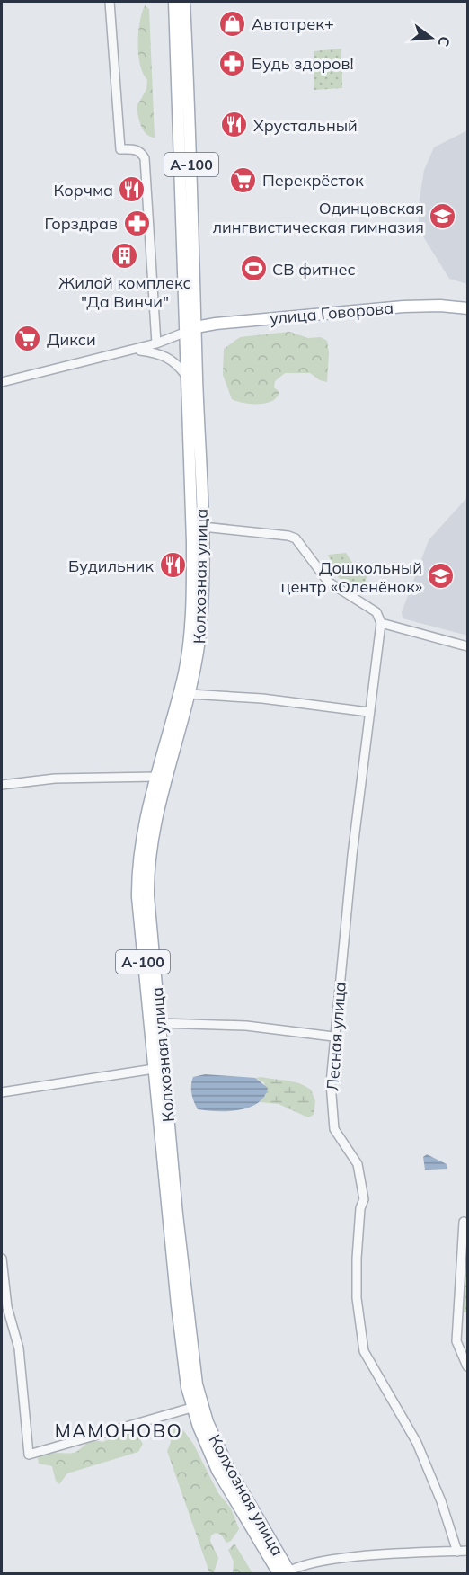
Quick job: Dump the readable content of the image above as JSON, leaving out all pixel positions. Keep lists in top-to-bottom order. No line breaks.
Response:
{"streets":{"main road":["А-100","улица Говорова","Колхозная улица"],"street":["Лесная улица"]},"crossings":[["А-100","улица Говорова"],["А-100","Колхозная улица"],["улица Говорова","Колхозная улица"]],"districts":["МАМОНОВО"],"places":{"shop":["Автотрек+"],"pharmacy":["Будь здоров!","Горздрав"],"restaurant":["Хрустальный","Корчма","Будильник"],"supermarket":["Перекрёсток","Дикси"],"school or university":["Одинцовская лингвистическая гимназия","Дошкольный центр «Оленёнок»"],"building":["Жилой комплекс \"Да Винчи\""],"sports":["СВ фитнес"]},"north":"right"}
